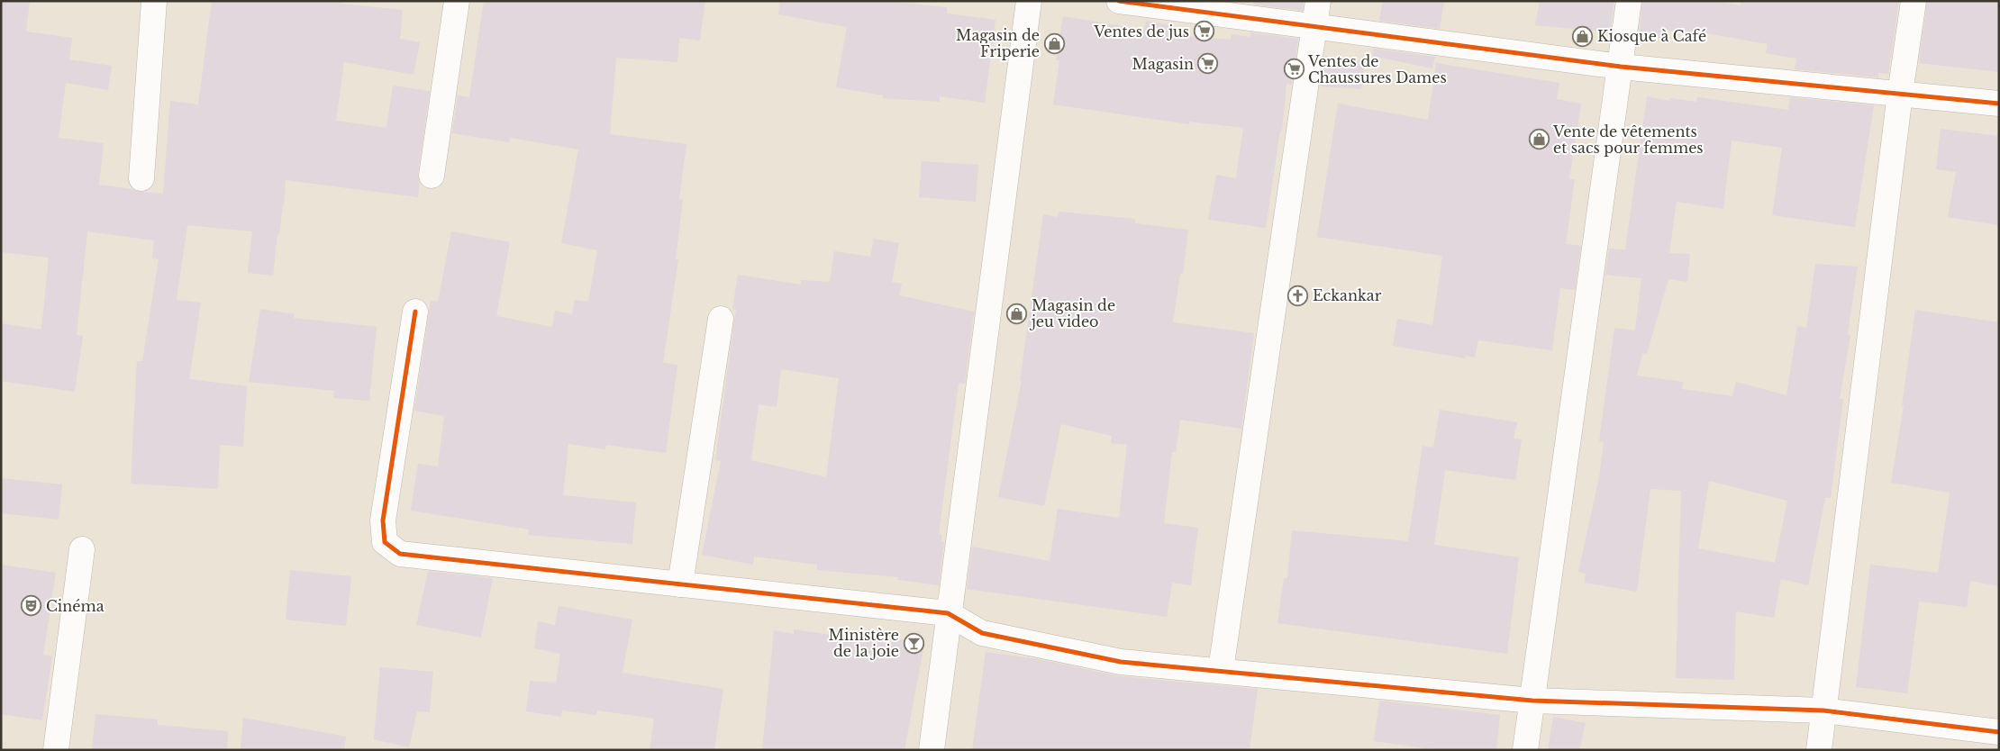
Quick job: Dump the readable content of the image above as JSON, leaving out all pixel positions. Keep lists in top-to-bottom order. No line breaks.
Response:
{"places":{"supermarket":["Ventes de jus","Magasin","Ventes de Chaussures Dames"],"shop":["Kiosque à Café","Magasin de Friperie","Vente de vêtements et sacs pour femmes","Magasin de jeu video"],"church":["Eckankar"],"theatre":["Cinéma"],"bar":["Ministère de la joie"]}}
